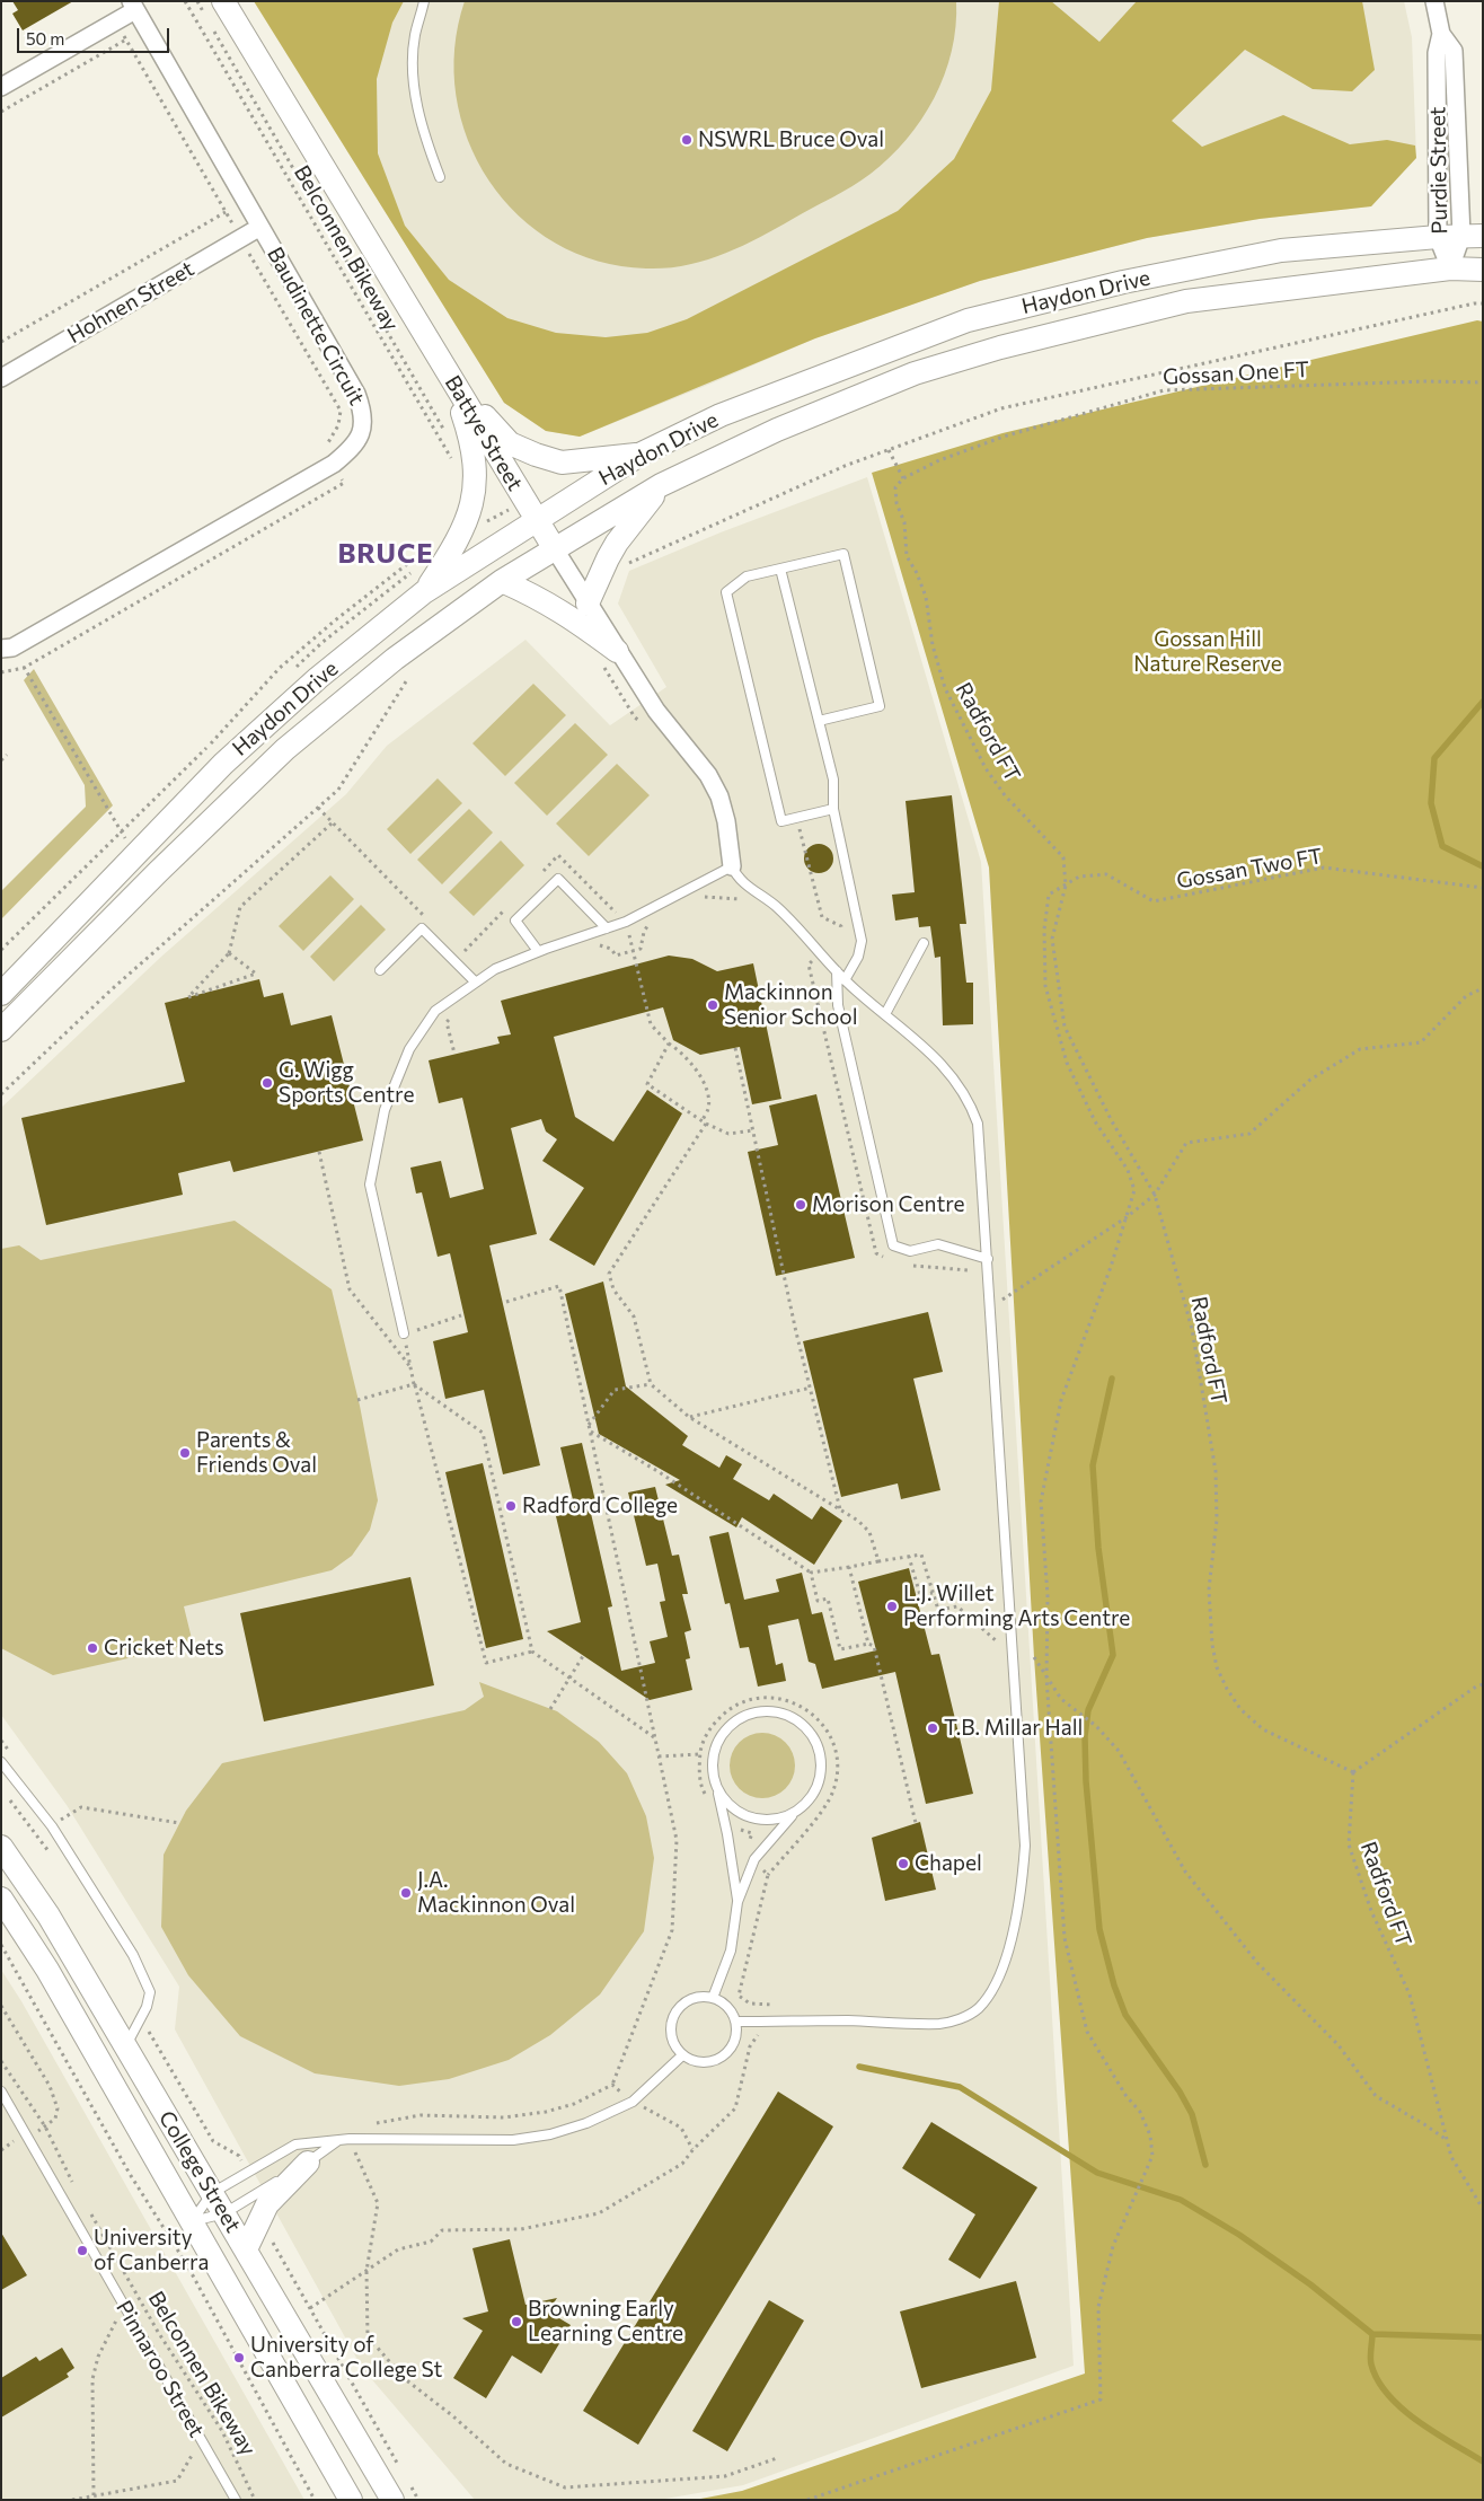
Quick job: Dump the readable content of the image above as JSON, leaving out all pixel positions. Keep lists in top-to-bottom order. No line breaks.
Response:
{"streets":{"main road":["Haydon Drive","Battye Street","College Street"],"street":["Purdie Street","Hohnen Street","Baudinette Circuit"],"lane":["Pinnaroo Street"],"path":["Belconnen Bikeway","Gossan One FT","Radford FT","Gossan Two FT"]},"crossings":[["Purdie Street","Haydon Drive"],["Haydon Drive","Battye Street"],["Hohnen Street","Baudinette Circuit"],["Gossan One FT","Radford FT"],["Radford FT","Gossan Two FT"]],"districts":["BRUCE"],"parks":["Gossan Hill Nature Reserve"],"places":["NSWRL Bruce Oval","Mackinnon Senior School","G. Wigg Sports Centre","Morison Centre","Parents & Friends Oval","Radford College","L.J. Willet Performing Arts Centre","Cricket Nets","T.B. Millar Hall","Chapel","J.A. Mackinnon Oval","University of Canberra","Browning Early Learning Centre","University of Canberra College St"],"scale_bar":"50 m"}
